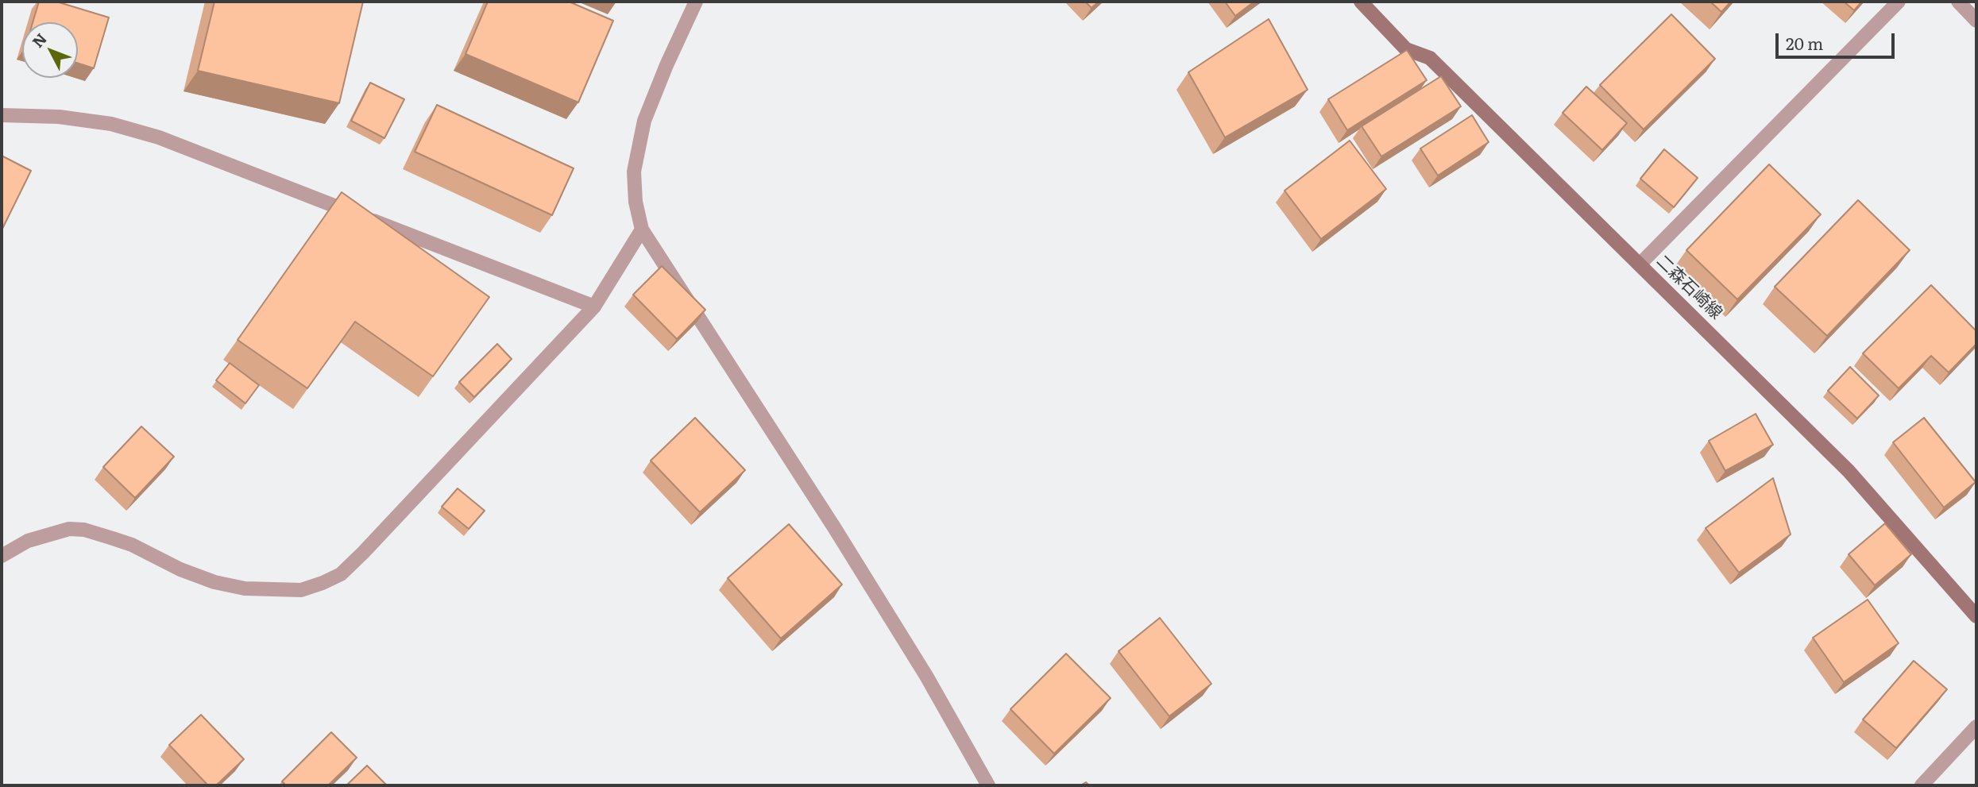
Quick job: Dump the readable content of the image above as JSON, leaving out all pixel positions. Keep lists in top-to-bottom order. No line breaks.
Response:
{"streets":{"main road":["二森石崎線"]},"scale_bar":"20 m","north":"top left"}
